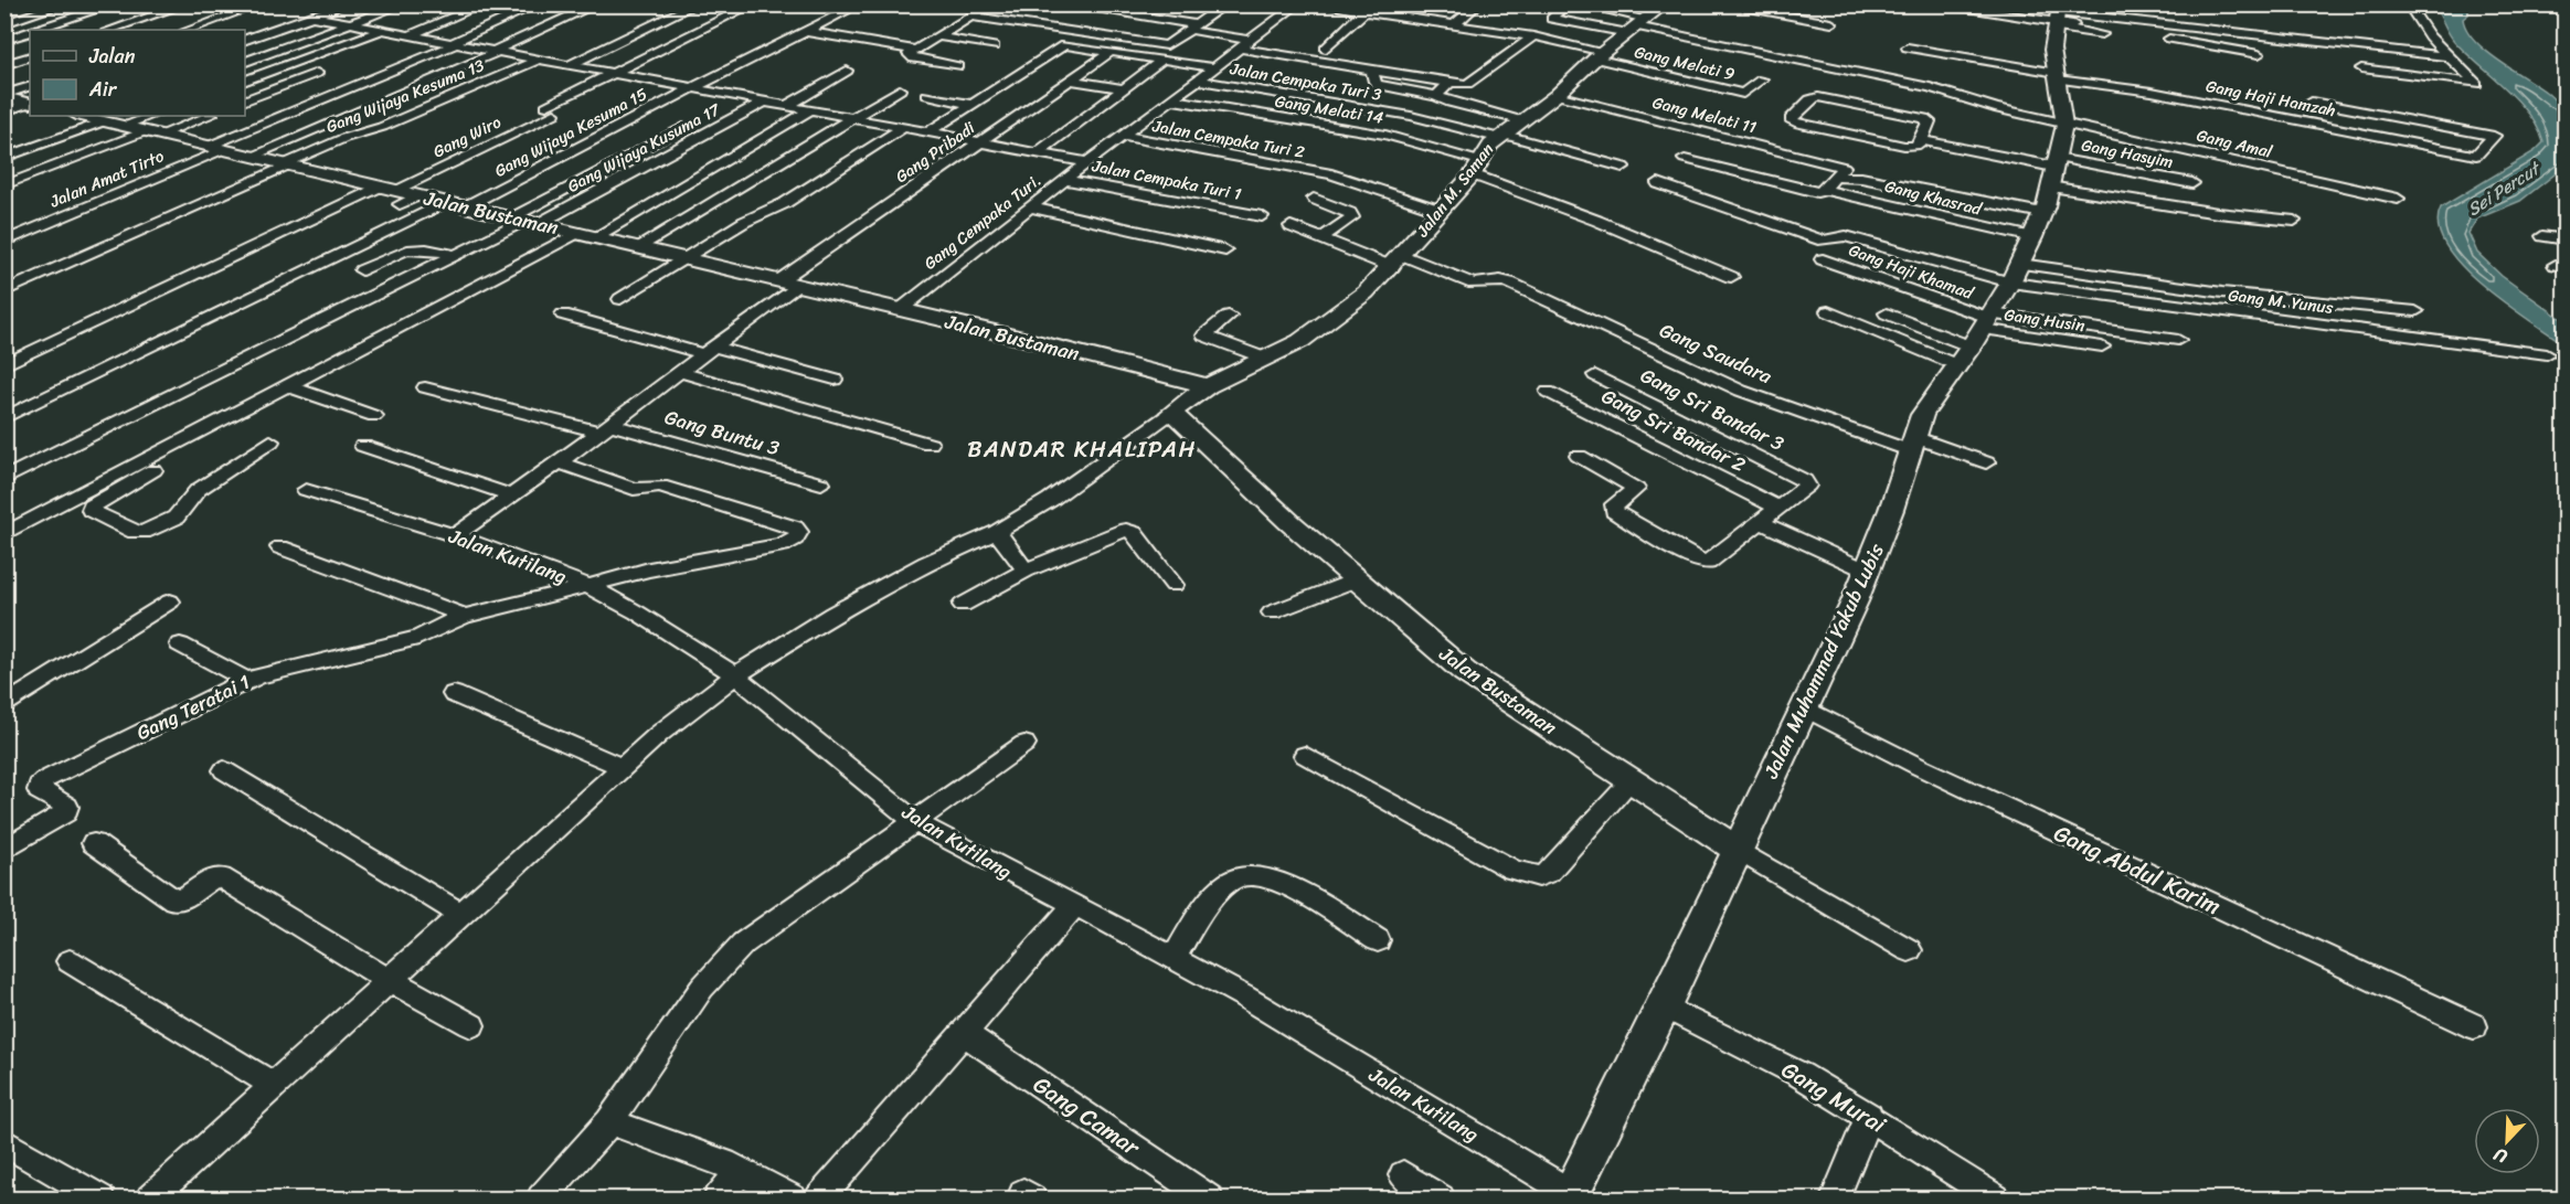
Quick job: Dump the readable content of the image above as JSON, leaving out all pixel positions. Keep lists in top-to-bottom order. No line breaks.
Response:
{"streets":{"main road":["Jalan M. Saman","Jalan Bustaman","Jalan Muhammad Yakub Lubis"],"street":["Gang Melati 9","Jalan Cempaka Turi 3","Gang Wijaya Kesuma 13","Gang Haji Hamzah","Gang Melati 14","Gang Melati 11","Gang Wijaya Kesuma 15","Gang Wiro","Jalan Cempaka Turi 2","Gang Amal","Gang Wijaya Kusuma 17","Gang Pribadi","Gang Hasyim","Jalan Amat Tirto","Jalan Cempaka Turi 1","Gang Khasrad","Gang Cempaka Turi.","Gang Haji Khamad","Gang M. Yunus","Gang Husin","Gang Saudara","Gang Sri Bandar 3","Gang Sri Bandar 2","Gang Buntu 3","Jalan Kutilang","Gang Teratai 1","Gang Abdul Karim","Gang Murai","Gang Camar"]},"crossings":[["Gang Melati 9","Jalan M. Saman"],["Jalan Cempaka Turi 3","Jalan M. Saman"],["Jalan Cempaka Turi 3","Gang Cempaka Turi."],["Gang Wijaya Kesuma 13","Jalan Bustaman"],["Gang Haji Hamzah","Jalan Muhammad Yakub Lubis"],["Gang Melati 14","Jalan M. Saman"],["Gang Melati 14","Gang Cempaka Turi."],["Gang Melati 11","Gang Hasyim"],["Gang Melati 11","Jalan M. Saman"],["Gang Melati 11","Gang Khasrad"],["Gang Melati 11","Jalan Muhammad Yakub Lubis"],["Gang Wijaya Kesuma 15","Jalan Bustaman"],["Gang Wiro","Jalan Bustaman"],["Jalan Cempaka Turi 2","Jalan M. Saman"],["Jalan Cempaka Turi 2","Gang Cempaka Turi."],["Gang Amal","Jalan M. Saman"],["Gang Amal","Jalan Muhammad Yakub Lubis"],["Gang Wijaya Kusuma 17","Jalan Bustaman"],["Gang Pribadi","Jalan Bustaman"],["Gang Pribadi","Gang Buntu 3"],["Gang Pribadi","Jalan Kutilang"],["Gang Pribadi","Gang Teratai 1"],["Gang Hasyim","Gang Khasrad"],["Gang Hasyim","Jalan Muhammad Yakub Lubis"],["Jalan Amat Tirto","Jalan Bustaman"],["Jalan Cempaka Turi 1","Gang Cempaka Turi."],["Jalan M. Saman","Jalan Bustaman"],["Jalan M. Saman","Gang Saudara"],["Gang Khasrad","Jalan Muhammad Yakub Lubis"],["Jalan Bustaman","Gang Cempaka Turi."],["Jalan Bustaman","Jalan Muhammad Yakub Lubis"],["Gang Haji Khamad","Gang Husin"],["Gang Haji Khamad","Jalan Muhammad Yakub Lubis"],["Gang M. Yunus","Jalan Muhammad Yakub Lubis"],["Gang Husin","Jalan Muhammad Yakub Lubis"],["Gang Saudara","Jalan Muhammad Yakub Lubis"],["Gang Sri Bandar 3","Gang Sri Bandar 2"],["Jalan Kutilang","Jalan Muhammad Yakub Lubis"],["Jalan Kutilang","Gang Teratai 1"],["Jalan Muhammad Yakub Lubis","Gang Abdul Karim"],["Jalan Muhammad Yakub Lubis","Gang Murai"]],"districts":["BANDAR KHALIPAH"],"water":["Sei Percut"],"legend":["Jalan","Air"],"north":"bottom left"}
